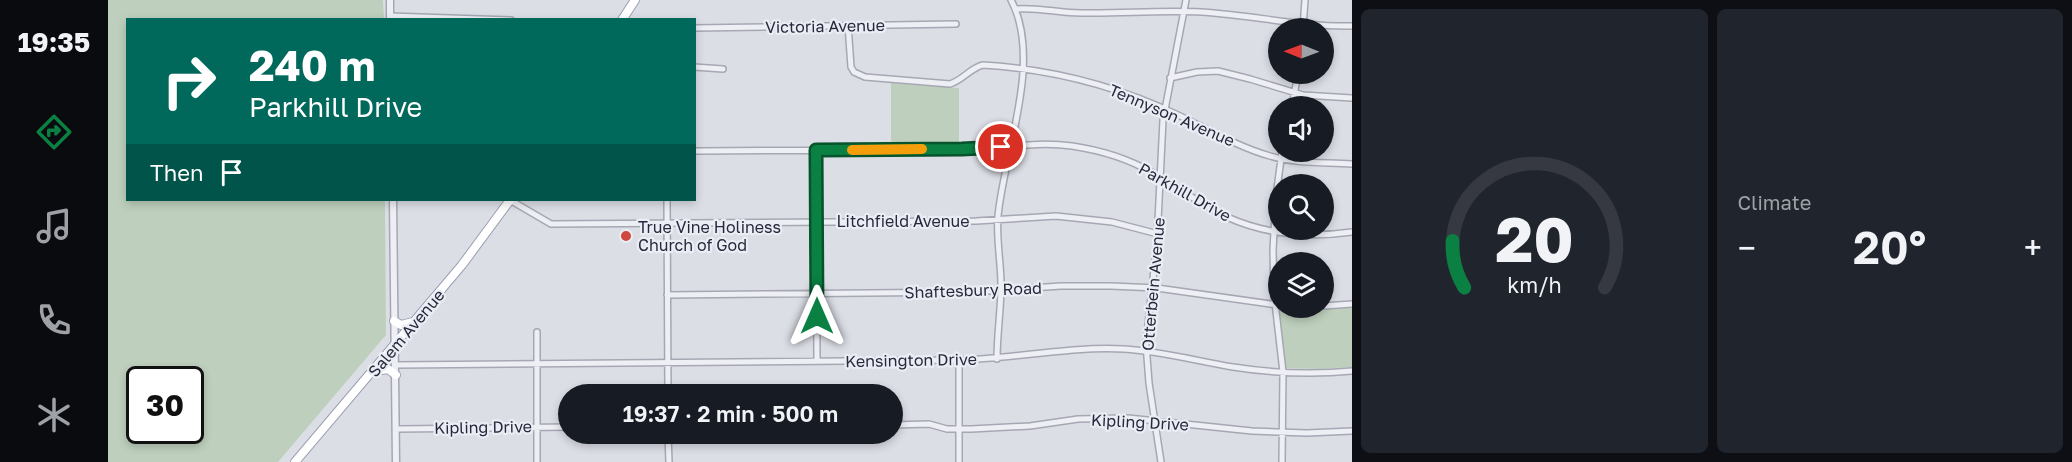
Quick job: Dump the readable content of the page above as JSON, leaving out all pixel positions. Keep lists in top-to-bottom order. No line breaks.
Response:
{"streets":{"main road":["Salem Avenue"],"street":["Victoria Avenue","Tennyson Avenue","Parkhill Drive","Litchfield Avenue","Otterbein Avenue","Shaftesbury Road","Kensington Drive","Kipling Drive"]},"crossings":[["Victoria Avenue","Tennyson Avenue"],["Tennyson Avenue","Otterbein Avenue"],["Parkhill Drive","Otterbein Avenue"],["Litchfield Avenue","Otterbein Avenue"],["Otterbein Avenue","Shaftesbury Road"],["Otterbein Avenue","Kensington Drive"],["Otterbein Avenue","Kipling Drive"]],"places":["True Vine Holiness Church of God"],"north":"left","page":{"tabs":"19:35","tile":"Climate","turn":["240 m","Parkhill Drive"],"then":"Then","heat":["−","20°","+"],"limit":"30","trip":"19:37 · 2 min · 500 m","gauge":["20","km/h"]}}
